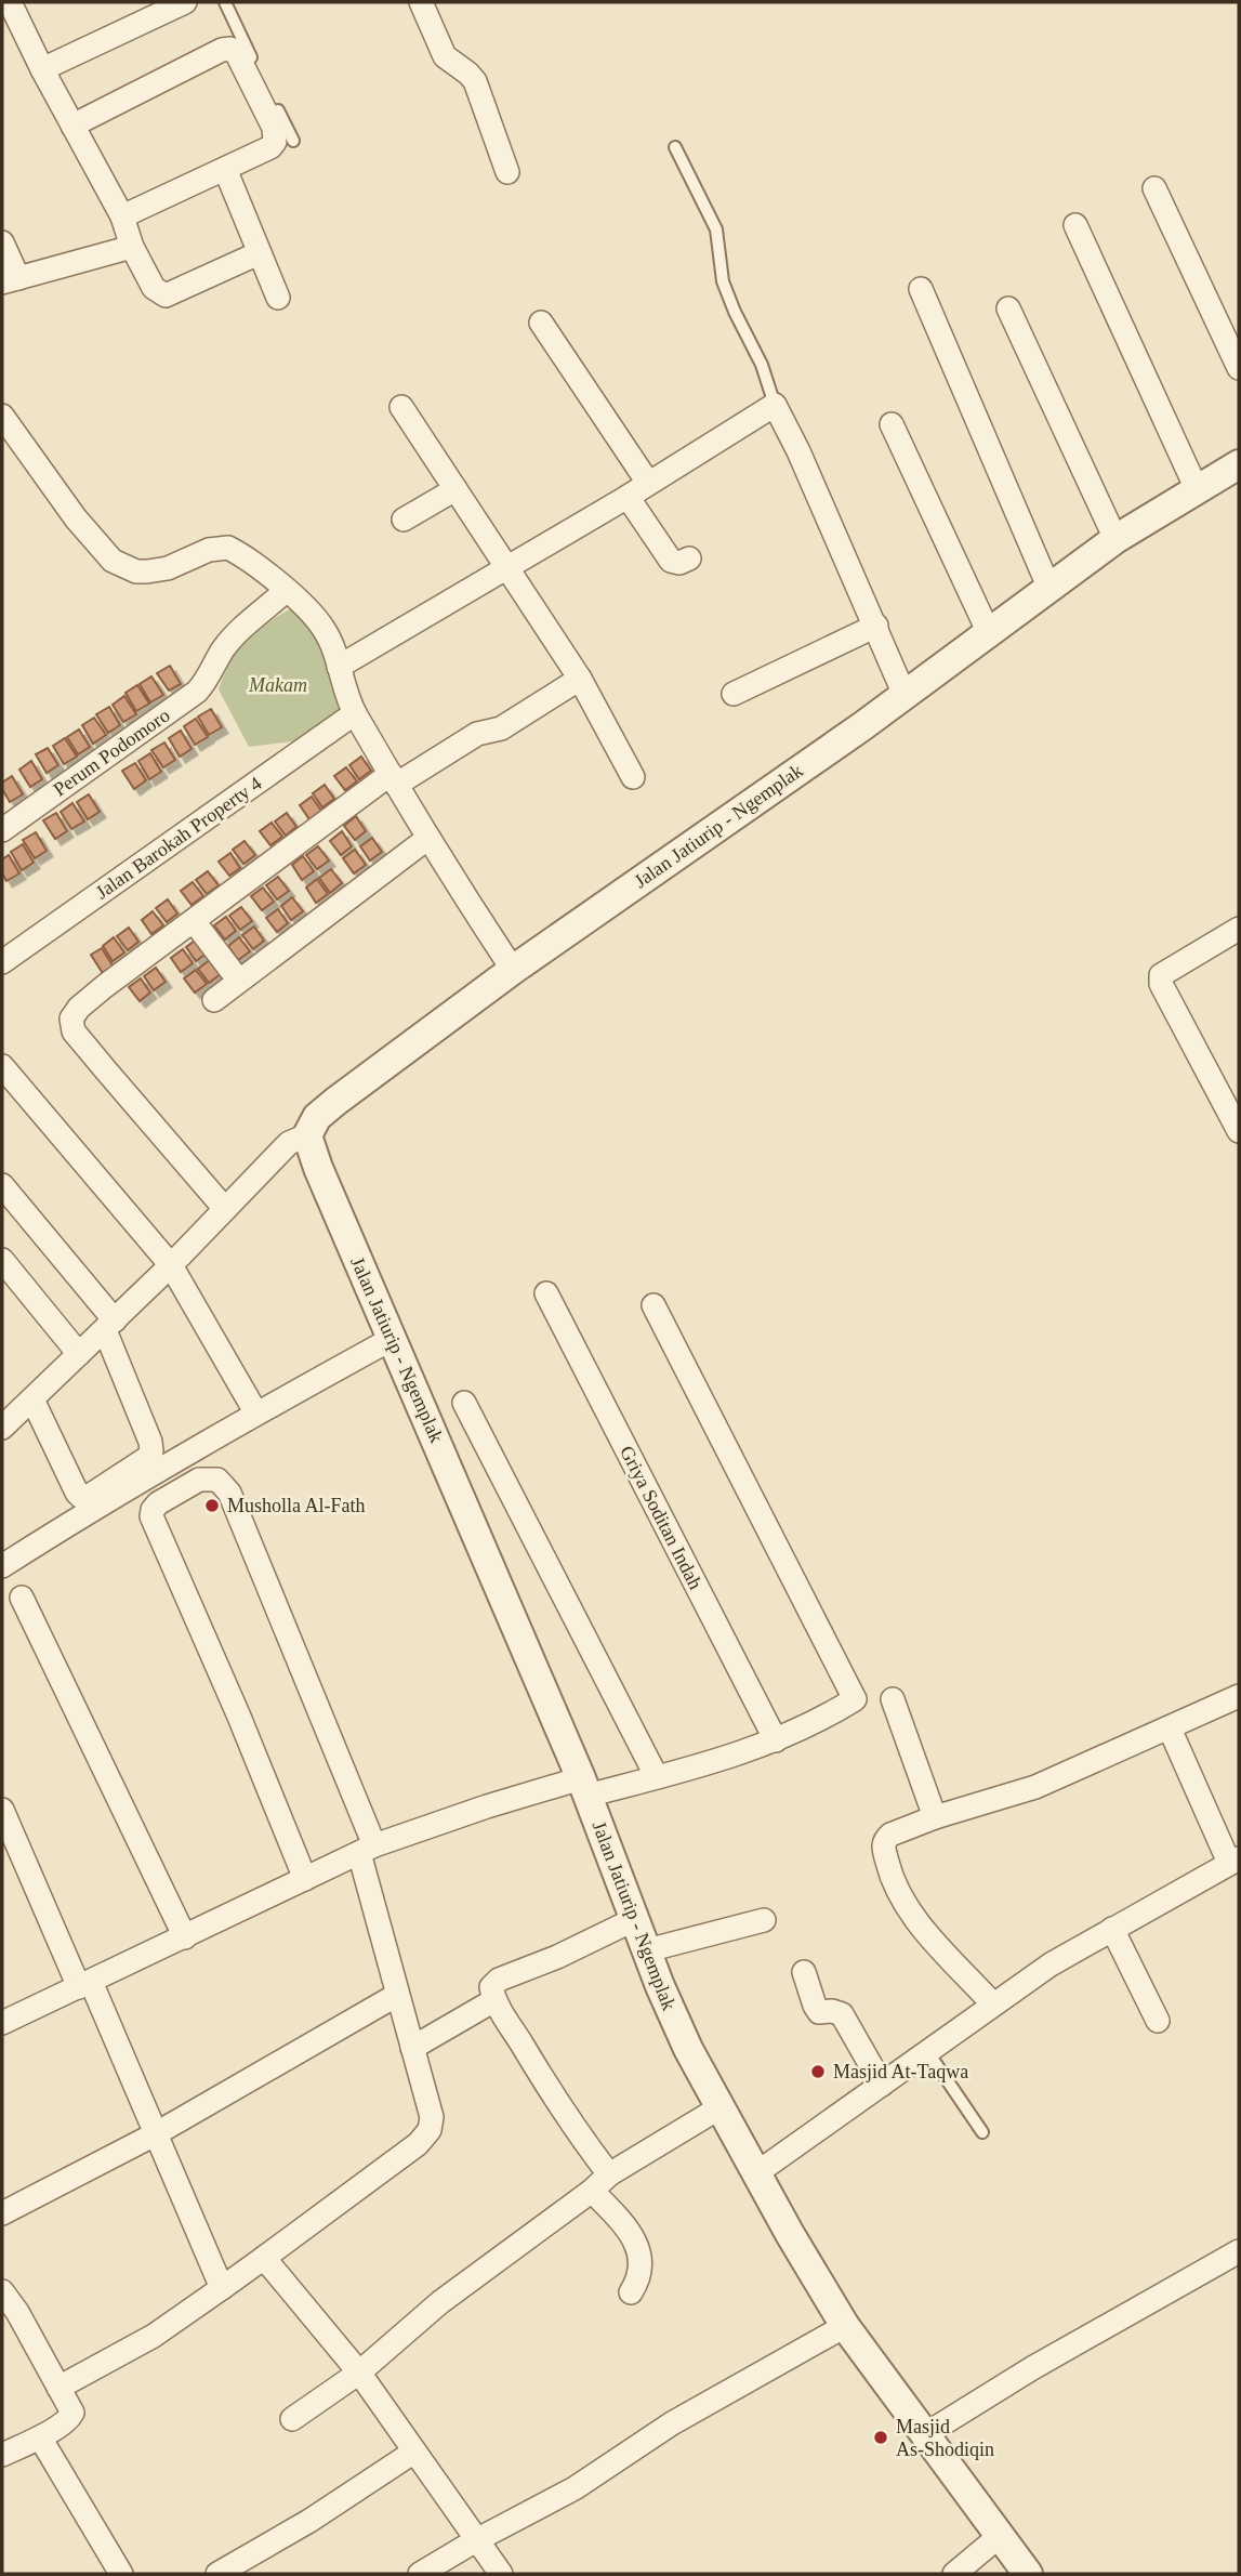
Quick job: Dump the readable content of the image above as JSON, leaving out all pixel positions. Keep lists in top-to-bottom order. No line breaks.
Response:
{"streets":{"street":["Perum Podomoro","Jalan Jatiurip - Ngemplak","Jalan Barokah Property 4","Griya Soditan Indah"]},"parks":["Makam"],"places":["Musholla Al-Fath","Masjid At-Taqwa","Masjid As-Shodiqin"]}
